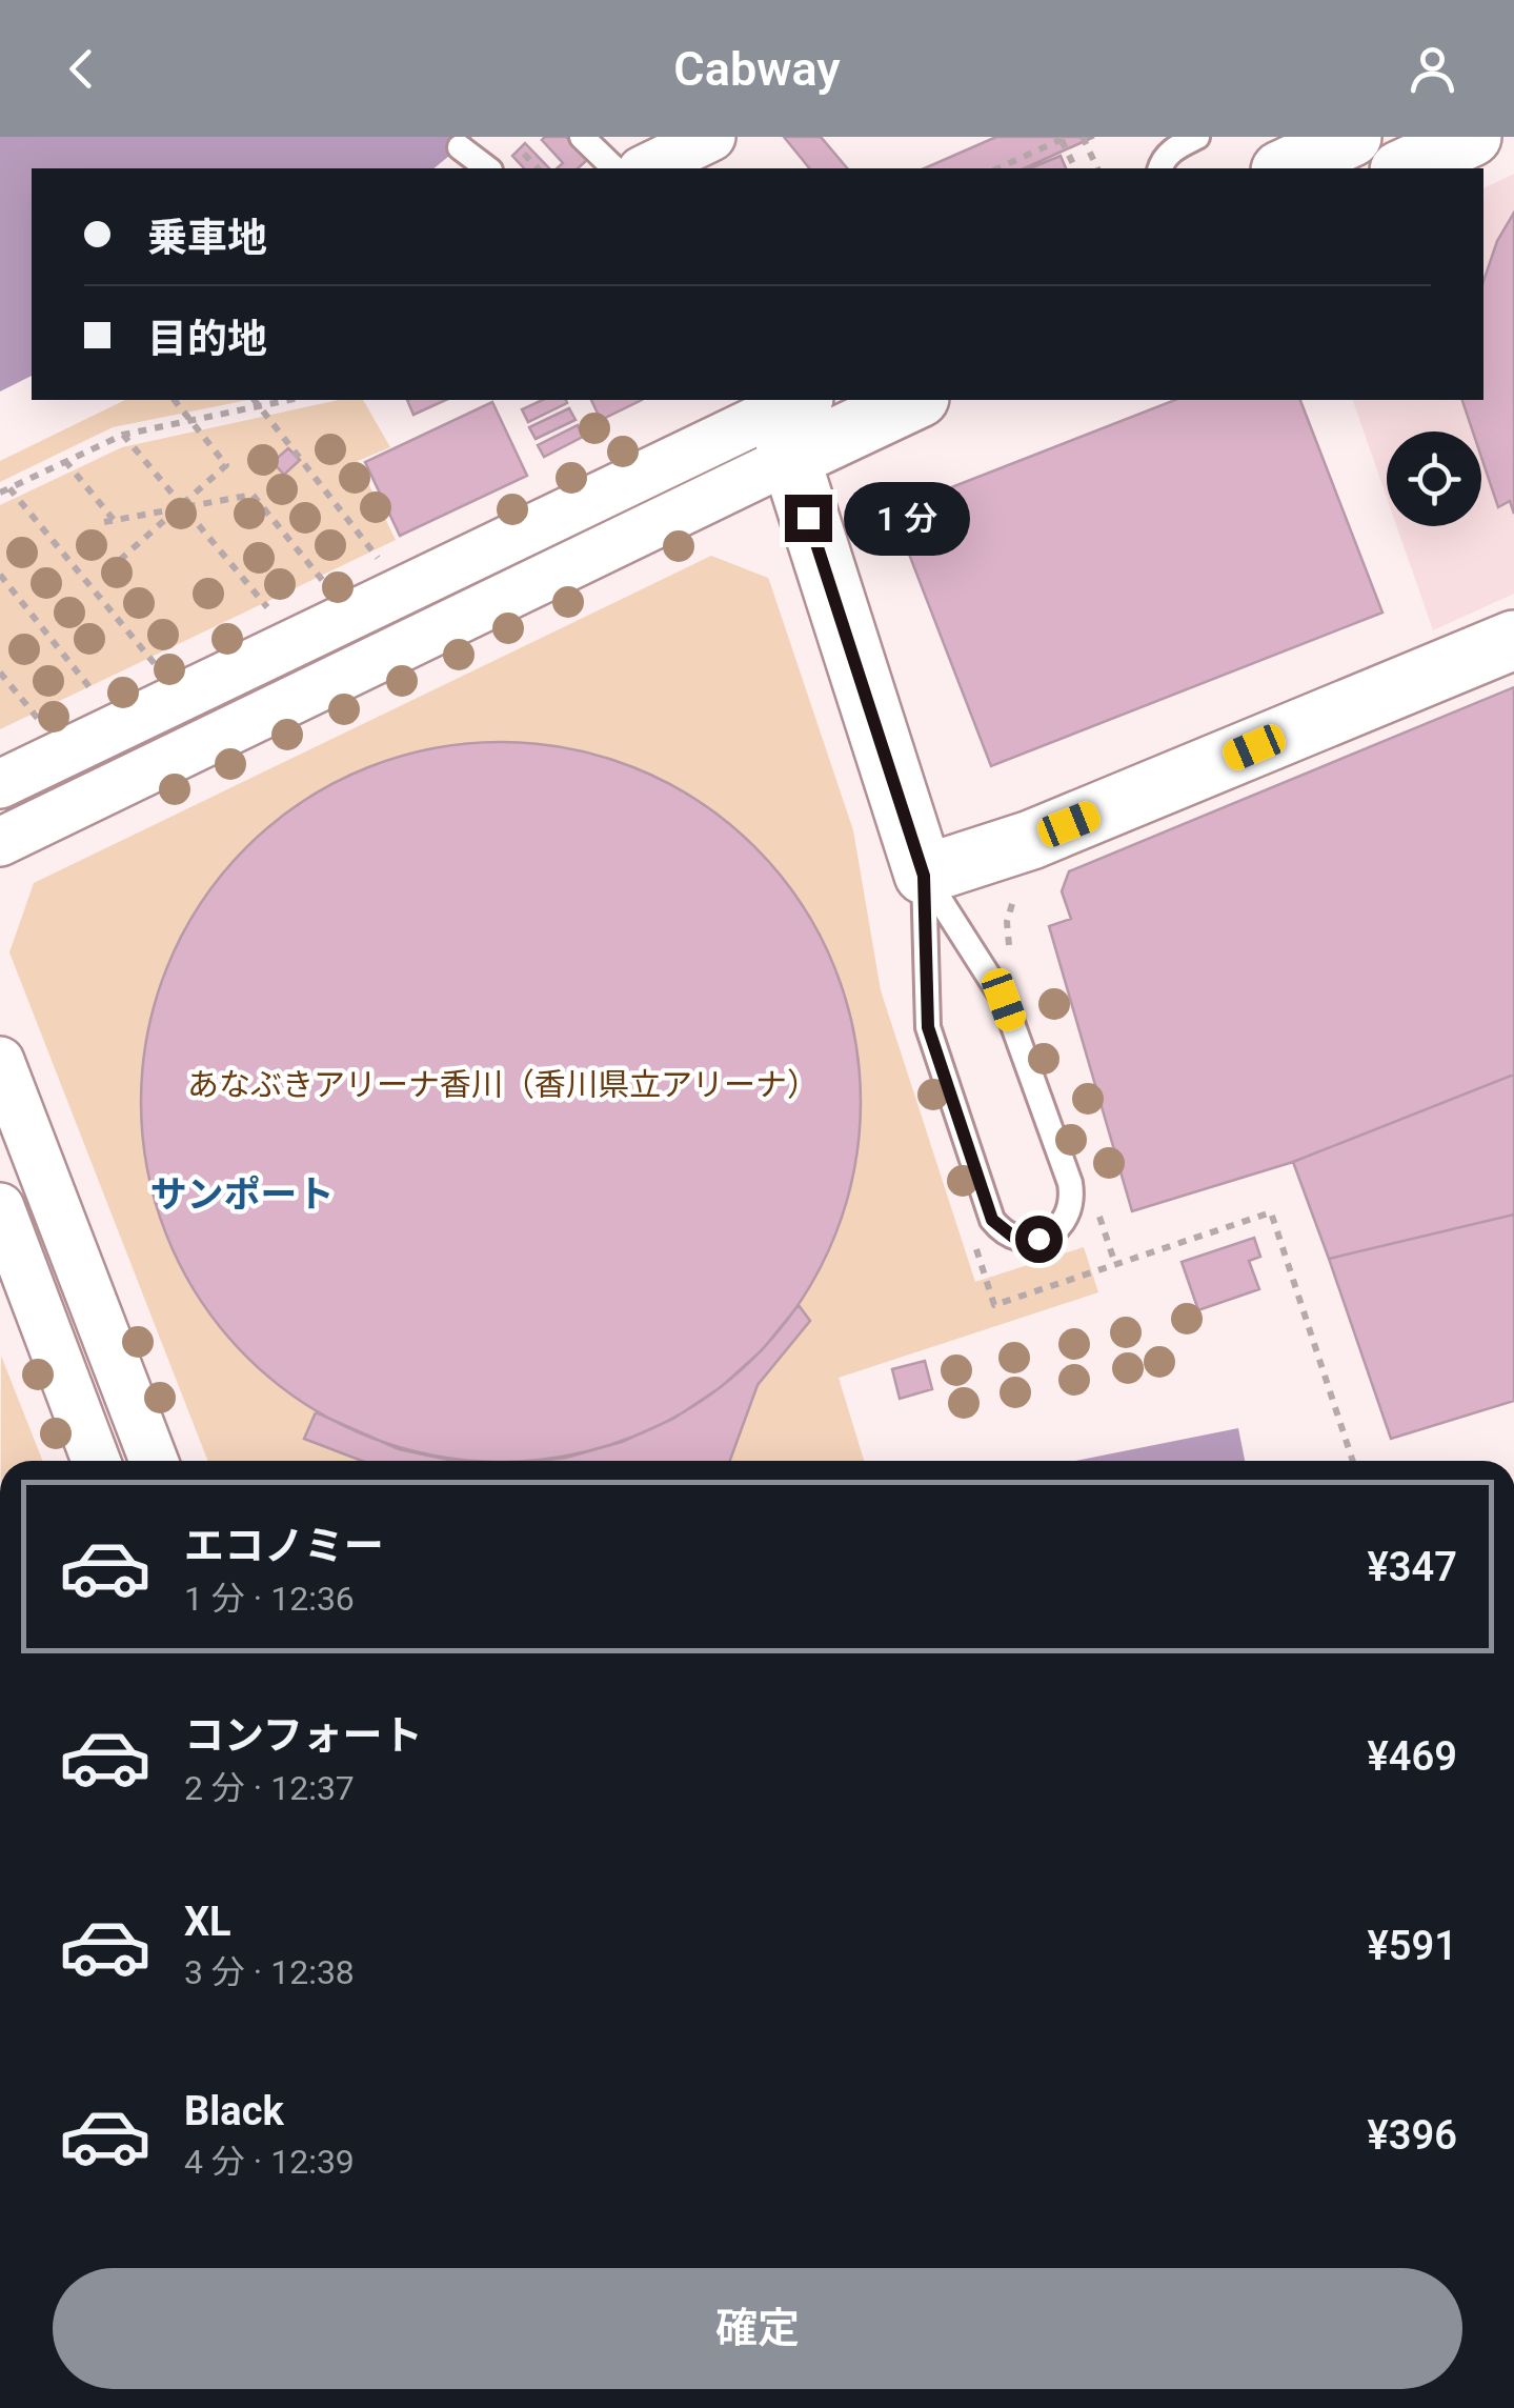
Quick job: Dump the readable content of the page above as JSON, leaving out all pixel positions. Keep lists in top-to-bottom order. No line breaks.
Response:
{"districts":["サンポート"],"parks":["あなぶきアリーナ香川（香川県立アリーナ）"],"page":{"header":"Cabway","banner":["乗車地","目的地"],"bubble":"1 分","list":[{"name":"エコノミー","note":"1 分 · 12:36","value":"¥347"},{"name":"コンフォート","note":"2 分 · 12:37","value":"¥469"},{"name":"XL","note":"3 分 · 12:38","value":"¥591"},{"name":"Black","note":"4 分 · 12:39","value":"¥396"}],"buttons":"確定"}}
